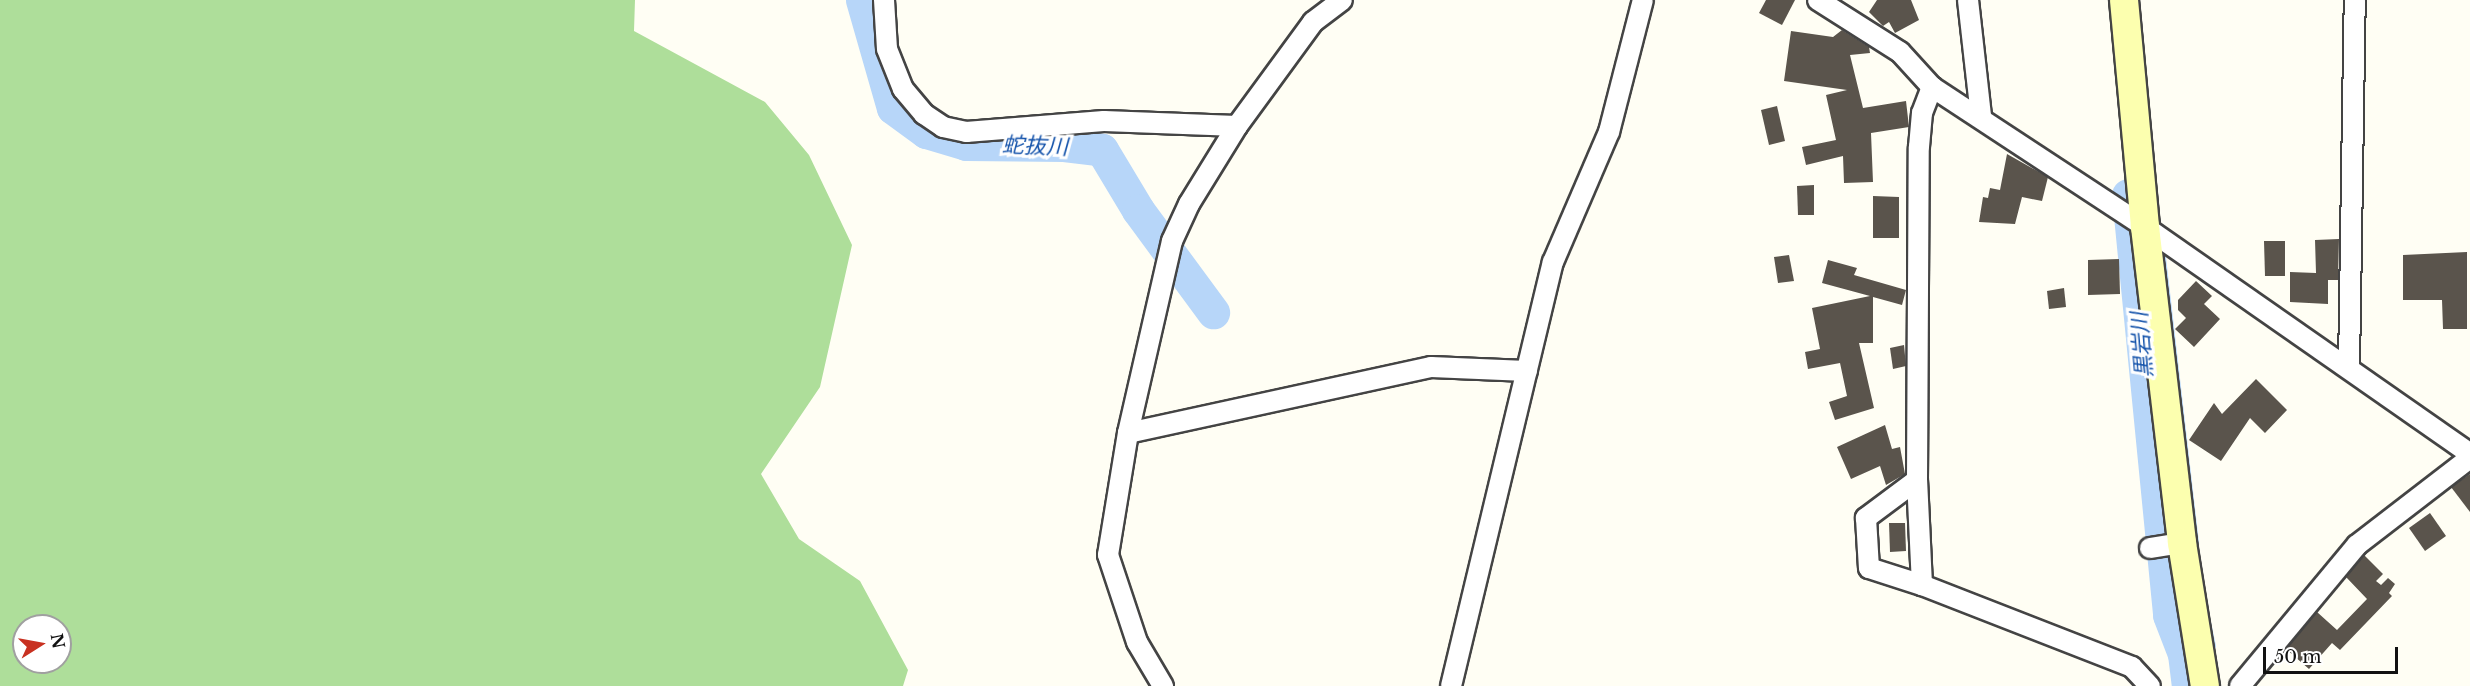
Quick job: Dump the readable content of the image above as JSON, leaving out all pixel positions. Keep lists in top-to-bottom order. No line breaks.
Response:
{"water":["蛇抜川","黒岩川"],"scale_bar":"50 m","north":"right"}
